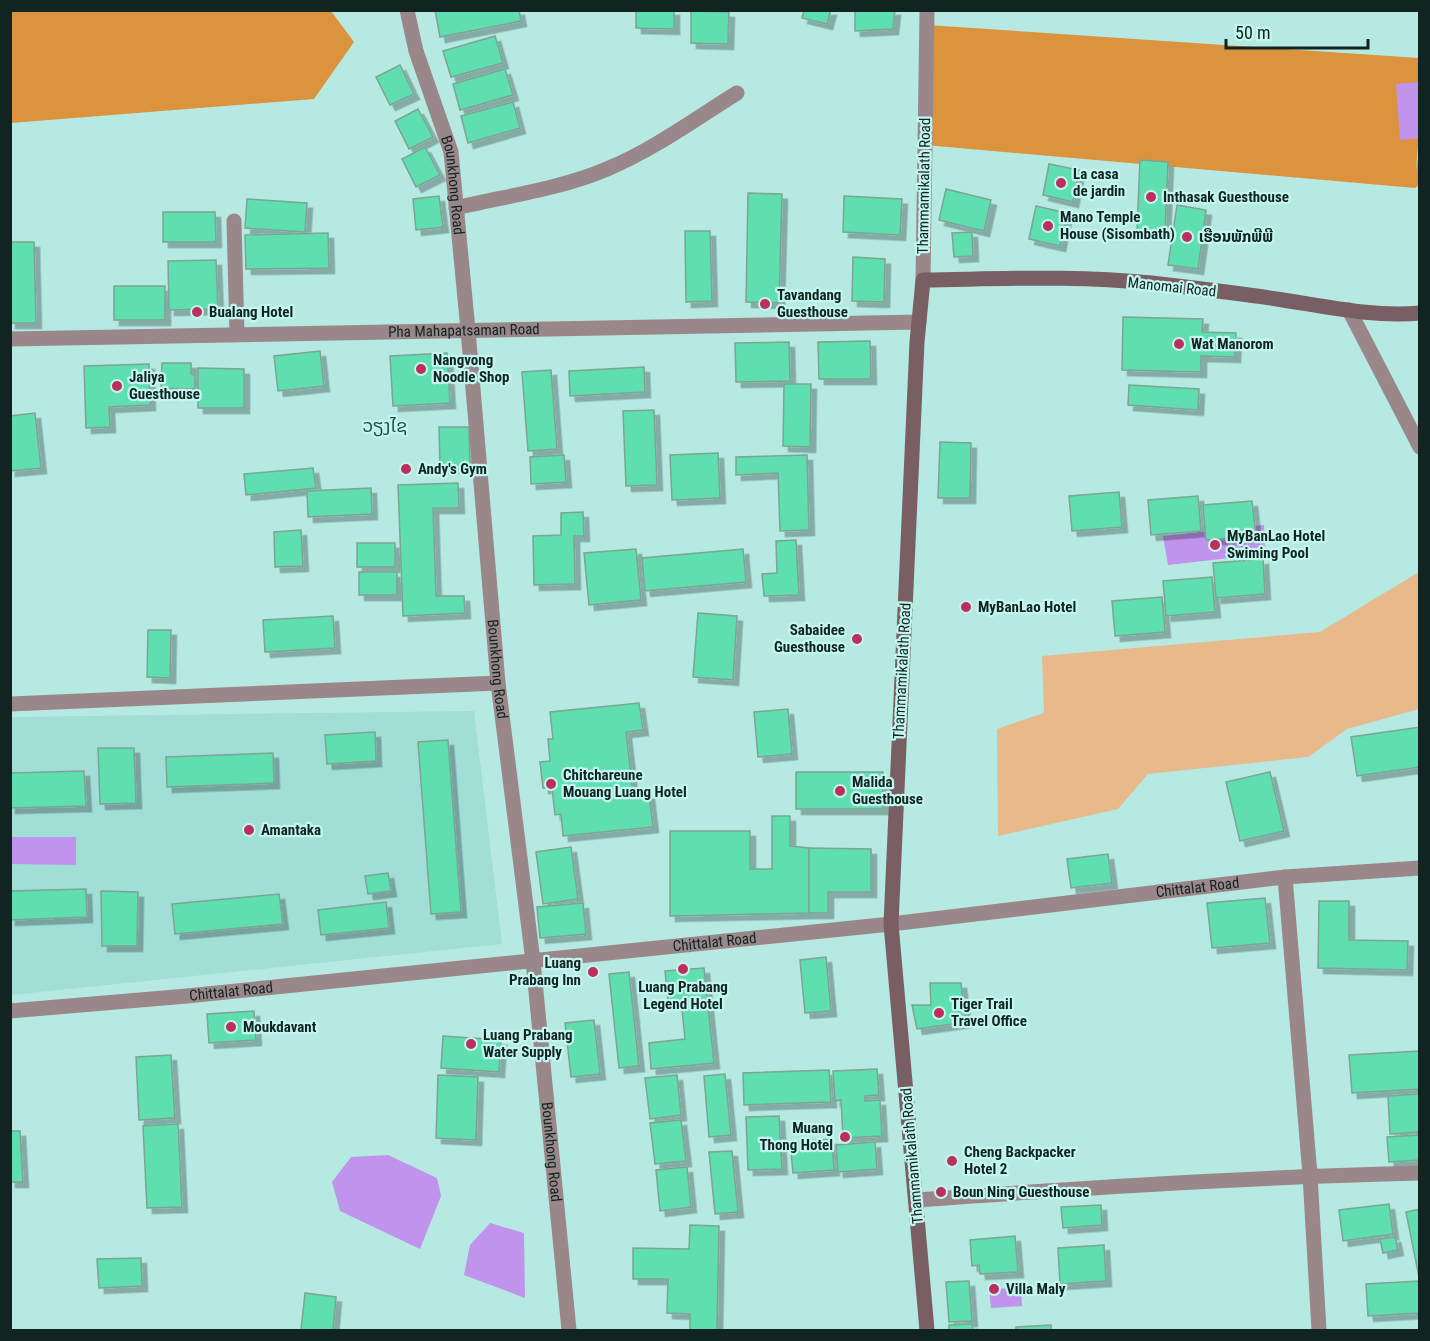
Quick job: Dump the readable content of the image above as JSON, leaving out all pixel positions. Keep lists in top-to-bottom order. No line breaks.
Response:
{"streets":{"street":["Bounkhong Road","Thammamikalath Road","Manomai Road","Pha Mahapatsaman Road","Chittalat Road"]},"crossings":[["Bounkhong Road","Pha Mahapatsaman Road"],["Bounkhong Road","Chittalat Road"],["Thammamikalath Road","Manomai Road"],["Thammamikalath Road","Pha Mahapatsaman Road"],["Thammamikalath Road","Chittalat Road"]],"districts":["ວຽງໄຊ"],"places":["La casa de jardin","Inthasak Guesthouse","Mano Temple House (Sisombath)","ເຮືອນພັກພີພີ","Tavandang Guesthouse","Bualang Hotel","Wat Manorom","Nangvong Noodle Shop","Jaliya Guesthouse","Andy's Gym","MyBanLao Hotel Swiming Pool","MyBanLao Hotel","Sabaidee Guesthouse","Chitchareune Mouang Luang Hotel","Malida Guesthouse","Amantaka","Luang Prabang Legend Hotel","Luang Prabang Inn","Tiger Trail Travel Office","Moukdavant","Luang Prabang Water Supply","Muang Thong Hotel","Cheng Backpacker Hotel 2","Boun Ning Guesthouse","Villa Maly"],"scale_bar":"50 m"}
